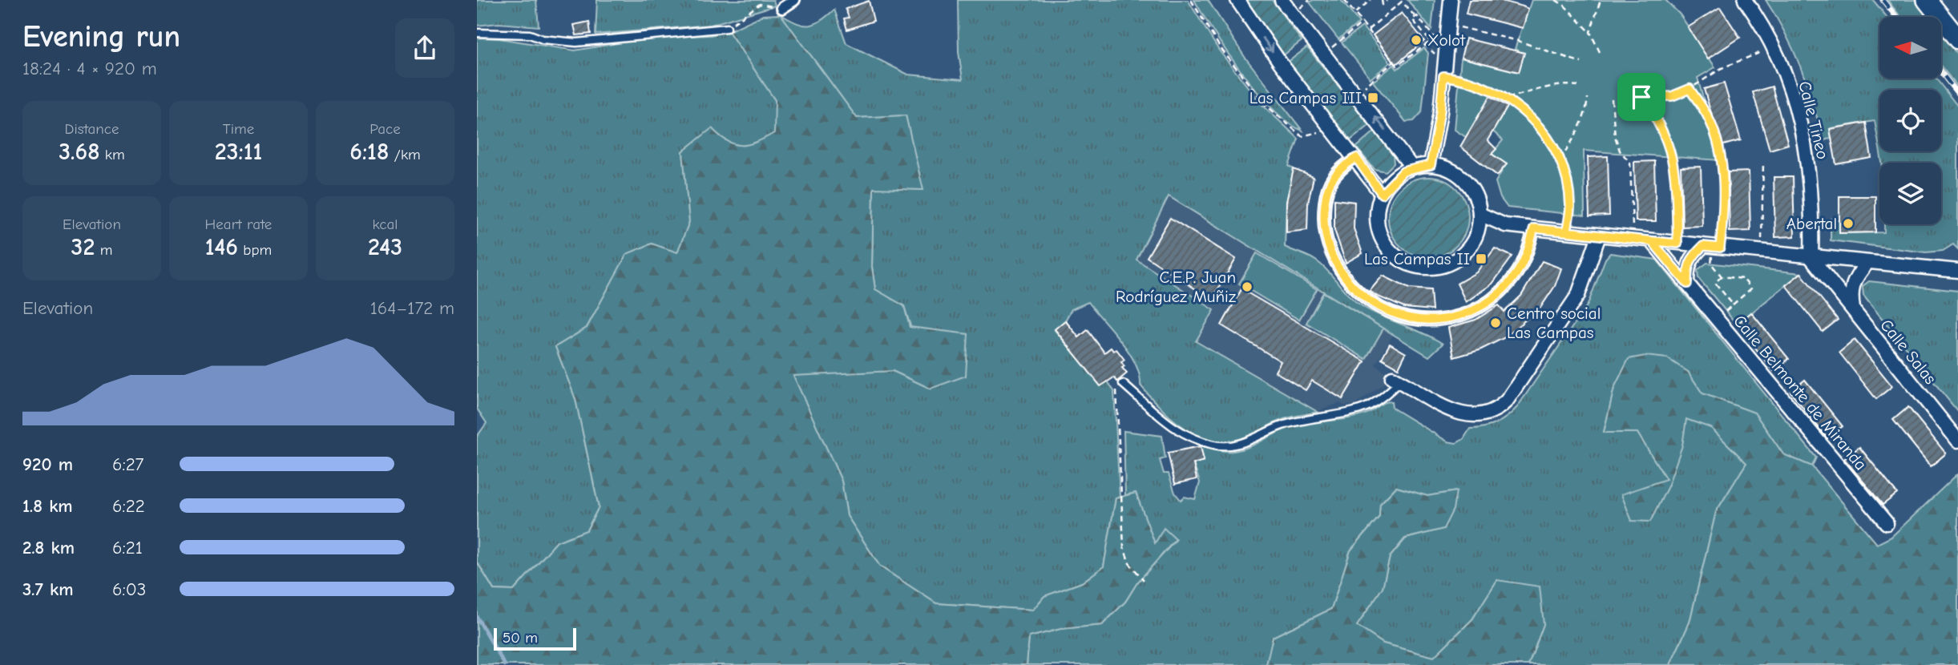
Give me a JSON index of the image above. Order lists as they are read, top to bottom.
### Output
{
  "streets": {
    "street": ["Calle Tineo", "Calle Salas", "Calle Belmonte de Miranda"]
  },
  "crossings": [
    ["Calle Tineo", "Calle Salas"]
  ],
  "places": {
    "other": [
      "Xolot",
      "Abertal",
      "C.E.P. Juan Rodríguez Muñiz",
      "Centro social Las Campas"
    ],
    "transit": ["Las Campas III", "Las Campas II"]
  },
  "scale_bar": "50 m",
  "north": "left",
  "page": {
    "heading": ["Evening run", "18:24 · 4 × 920 m"],
    "stats": [
      ["Distance", "3.68 km"],
      ["Time", "23:11"],
      ["Pace", "6:18 /km"],
      ["Elevation", "32 m"],
      ["Heart rate", "146 bpm"],
      ["kcal", "243"]
    ],
    "chart": ["Elevation", "164–172 m"],
    "list": [
      {
        "name": "920 m",
        "note": "6:27"
      },
      {
        "name": "1.8 km",
        "note": "6:22"
      },
      {
        "name": "2.8 km",
        "note": "6:21"
      },
      {
        "name": "3.7 km",
        "note": "6:03"
      }
    ],
    "scale": "50 m"
  }
}
